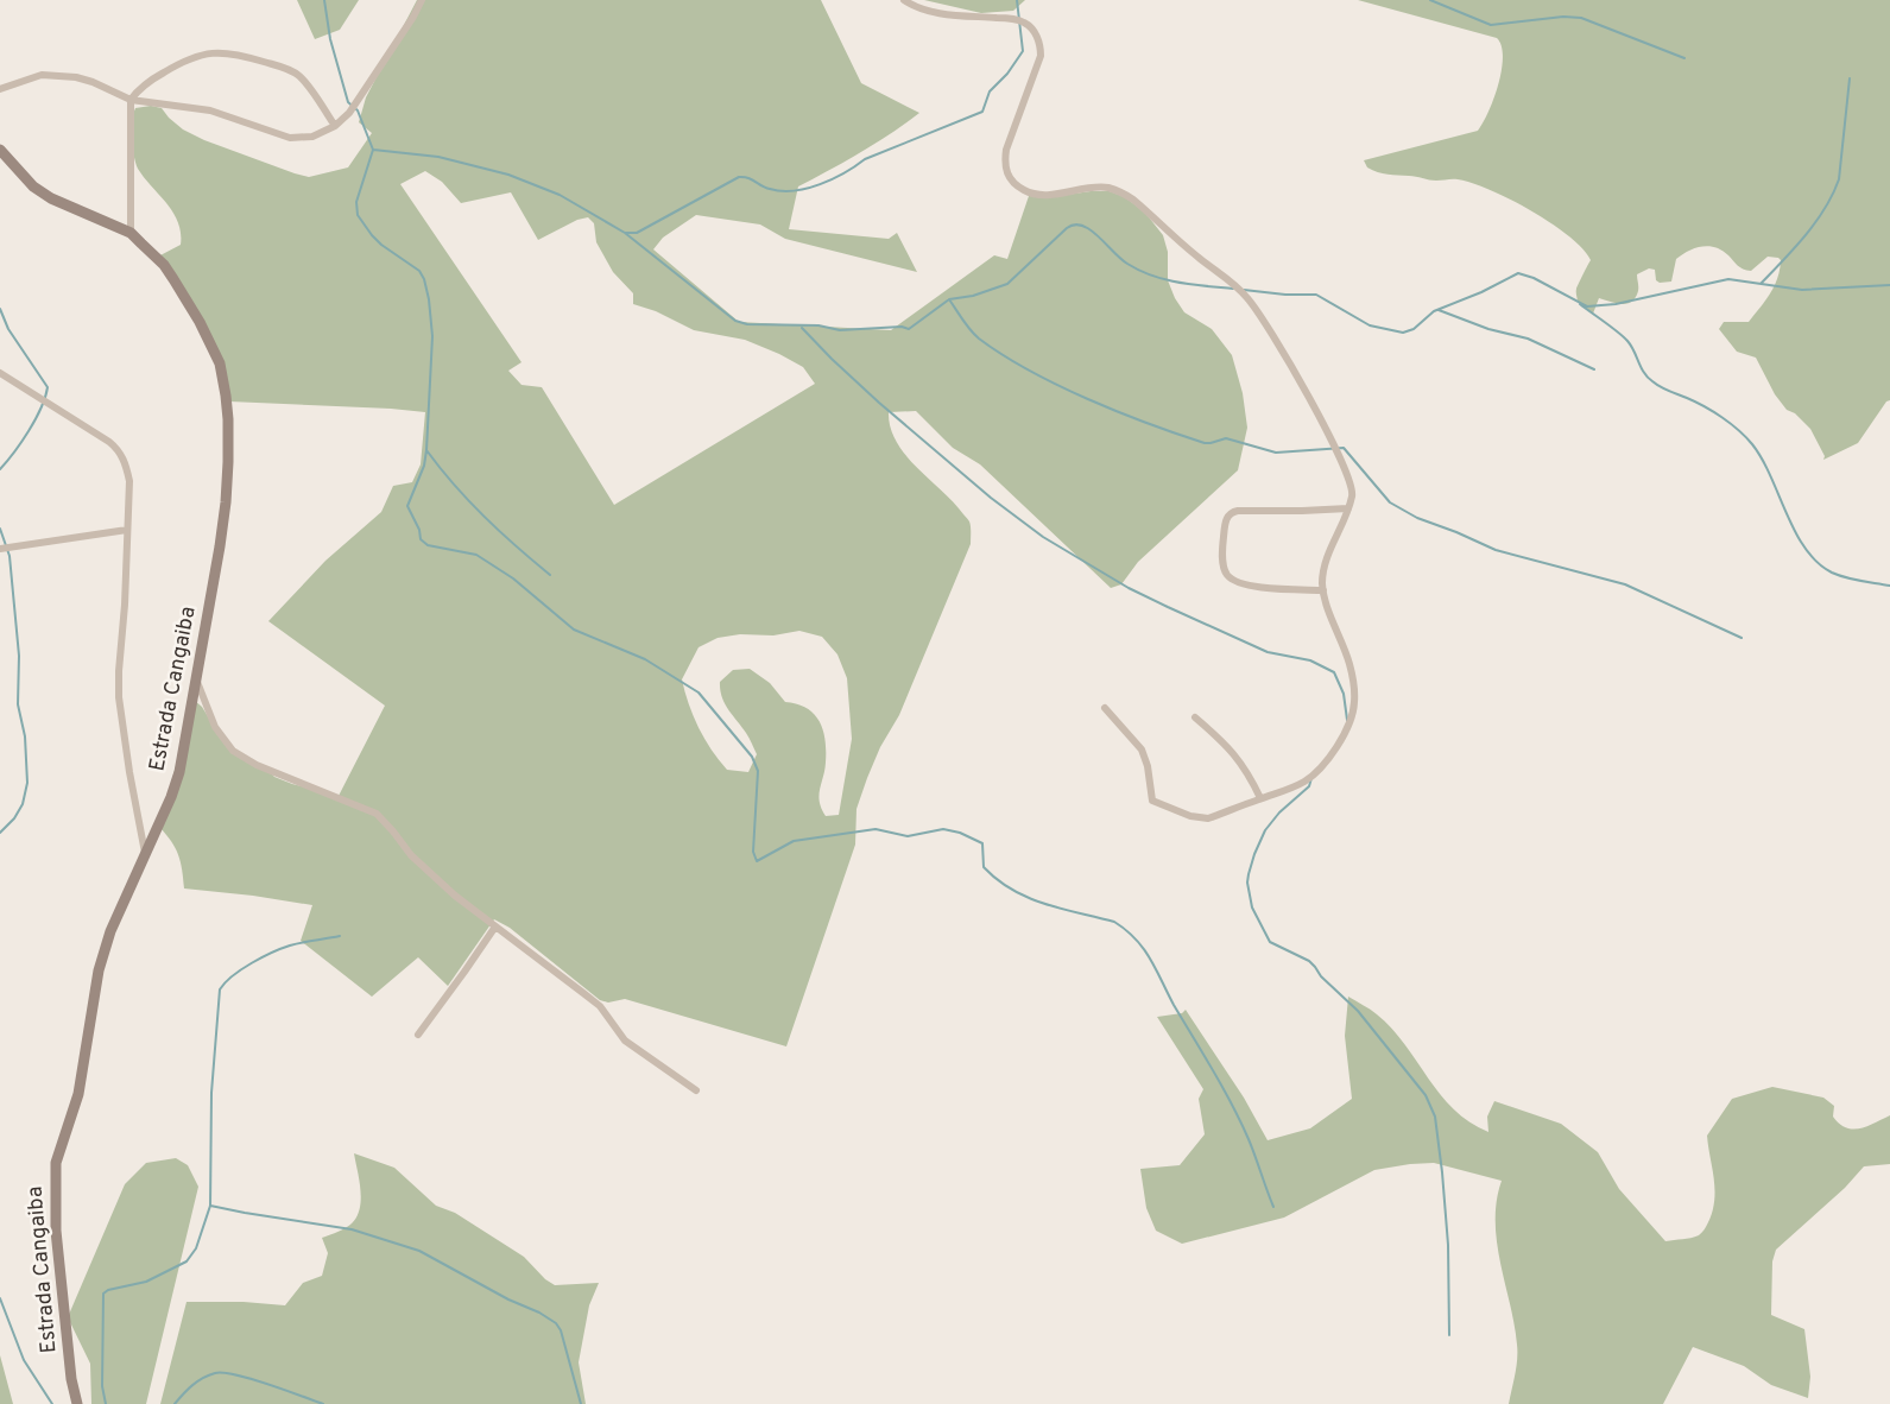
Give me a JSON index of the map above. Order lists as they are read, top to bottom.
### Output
{
  "streets": {
    "street": ["Estrada Cangaiba"]
  }
}
